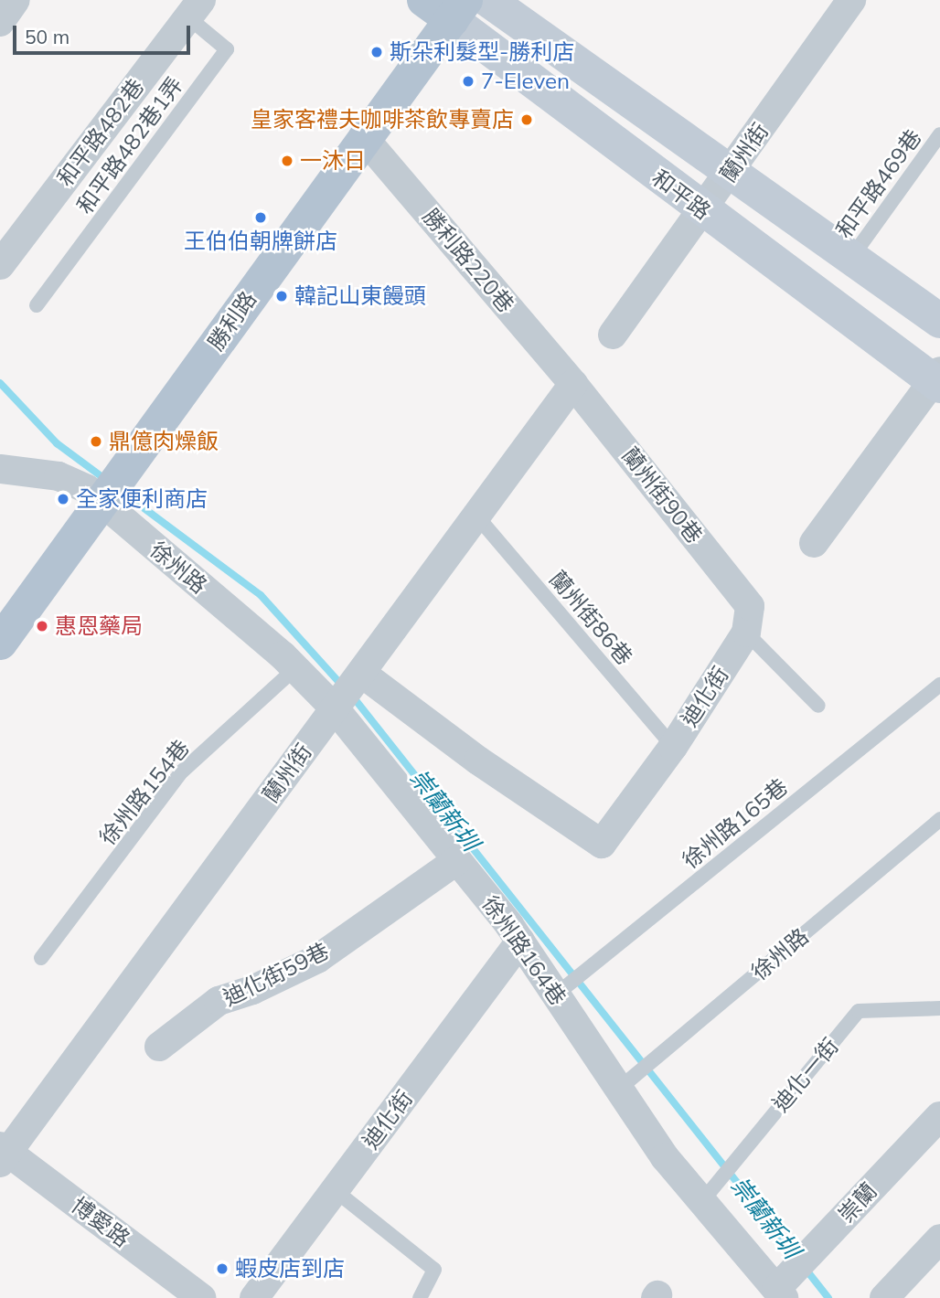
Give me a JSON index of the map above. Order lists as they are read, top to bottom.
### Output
{
  "streets": {
    "main road": ["和平路", "勝利路"],
    "street": [
      "和平路482巷",
      "蘭州街",
      "勝利路220巷",
      "蘭州街90巷",
      "徐州路",
      "迪化街",
      "徐州路164巷",
      "迪化街59巷",
      "崇蘭",
      "博愛路"
    ],
    "lane": [
      "和平路482巷1弄",
      "和平路469巷",
      "蘭州街86巷",
      "徐州路154巷",
      "徐州路165巷",
      "迪化一街"
    ]
  },
  "crossings": [
    ["和平路482巷", "和平路482巷1弄"],
    ["蘭州街", "和平路"],
    ["蘭州街", "勝利路220巷"],
    ["蘭州街", "蘭州街90巷"],
    ["蘭州街", "徐州路"],
    ["蘭州街", "蘭州街86巷"],
    ["蘭州街", "徐州路164巷"],
    ["蘭州街", "博愛路"],
    ["和平路", "勝利路"],
    ["勝利路220巷", "勝利路"],
    ["勝利路220巷", "蘭州街90巷"],
    ["勝利路", "徐州路"],
    ["蘭州街90巷", "迪化街"],
    ["徐州路", "迪化街"],
    ["徐州路", "徐州路154巷"],
    ["徐州路", "徐州路164巷"],
    ["蘭州街86巷", "迪化街"],
    ["迪化街", "徐州路164巷"],
    ["徐州路165巷", "徐州路164巷"],
    ["徐州路164巷", "迪化街59巷"],
    ["徐州路164巷", "迪化一街"],
    ["徐州路164巷", "崇蘭"]
  ],
  "water": ["崇蘭新圳"],
  "places": [
    "斯朵利髮型-勝利店",
    "7-Eleven",
    "皇家客禮夫咖啡茶飲專賣店",
    "一沐日",
    "王伯伯朝牌餅店",
    "韓記山東饅頭",
    "鼎億肉燥飯",
    "全家便利商店",
    "惠恩藥局",
    "蝦皮店到店"
  ],
  "scale_bar": "50 m"
}
